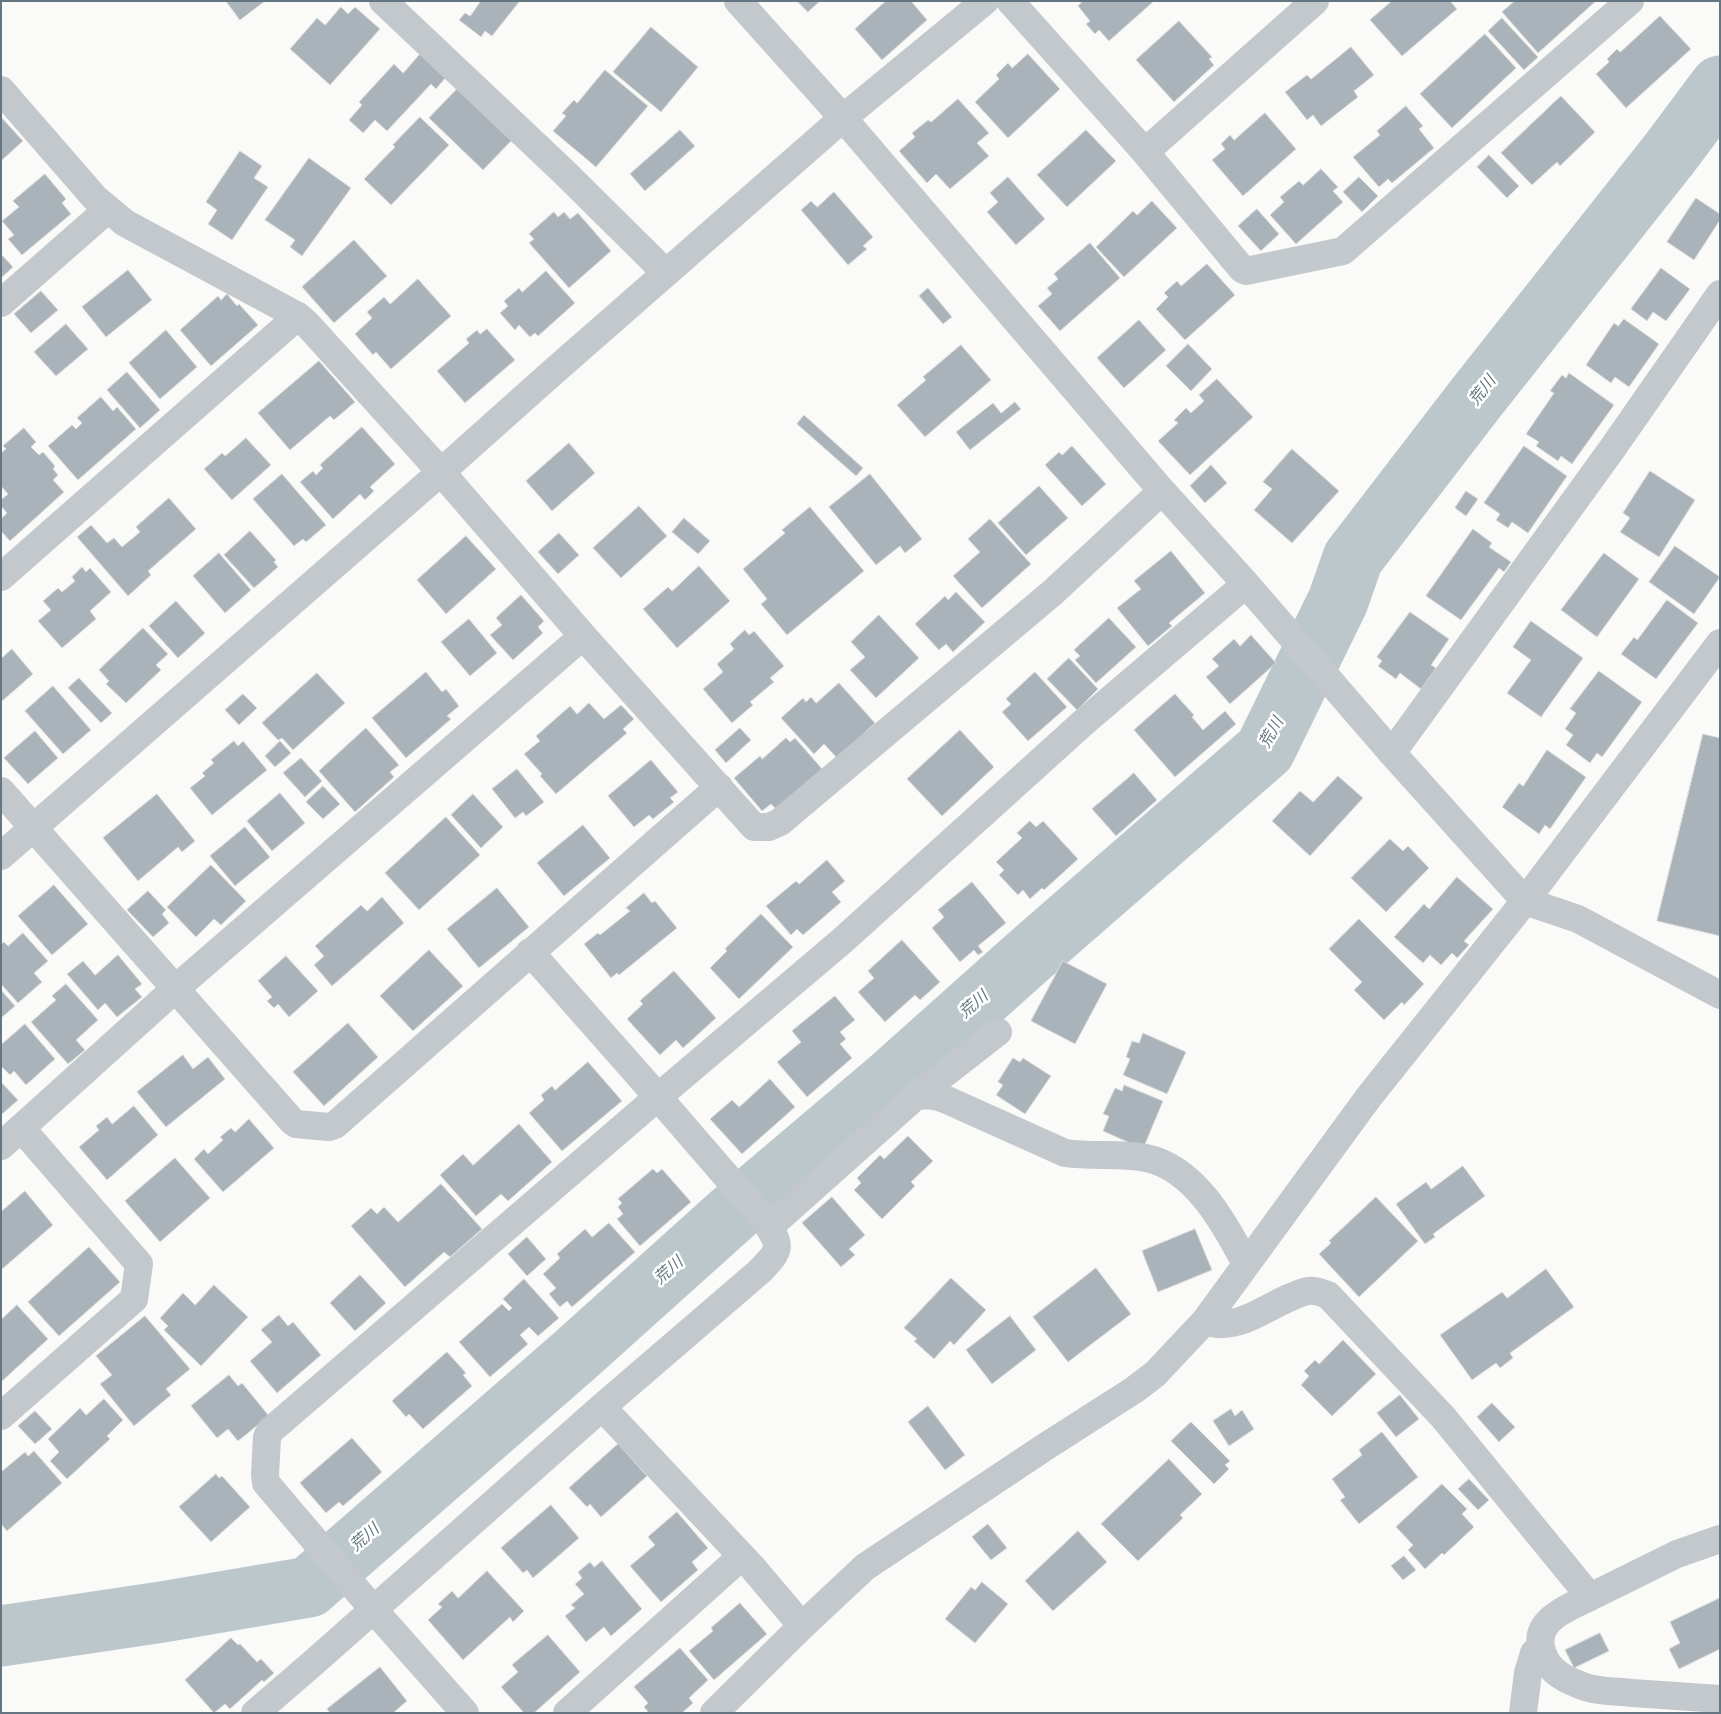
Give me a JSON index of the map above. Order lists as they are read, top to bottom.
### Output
{
  "water": ["荒川"]
}
